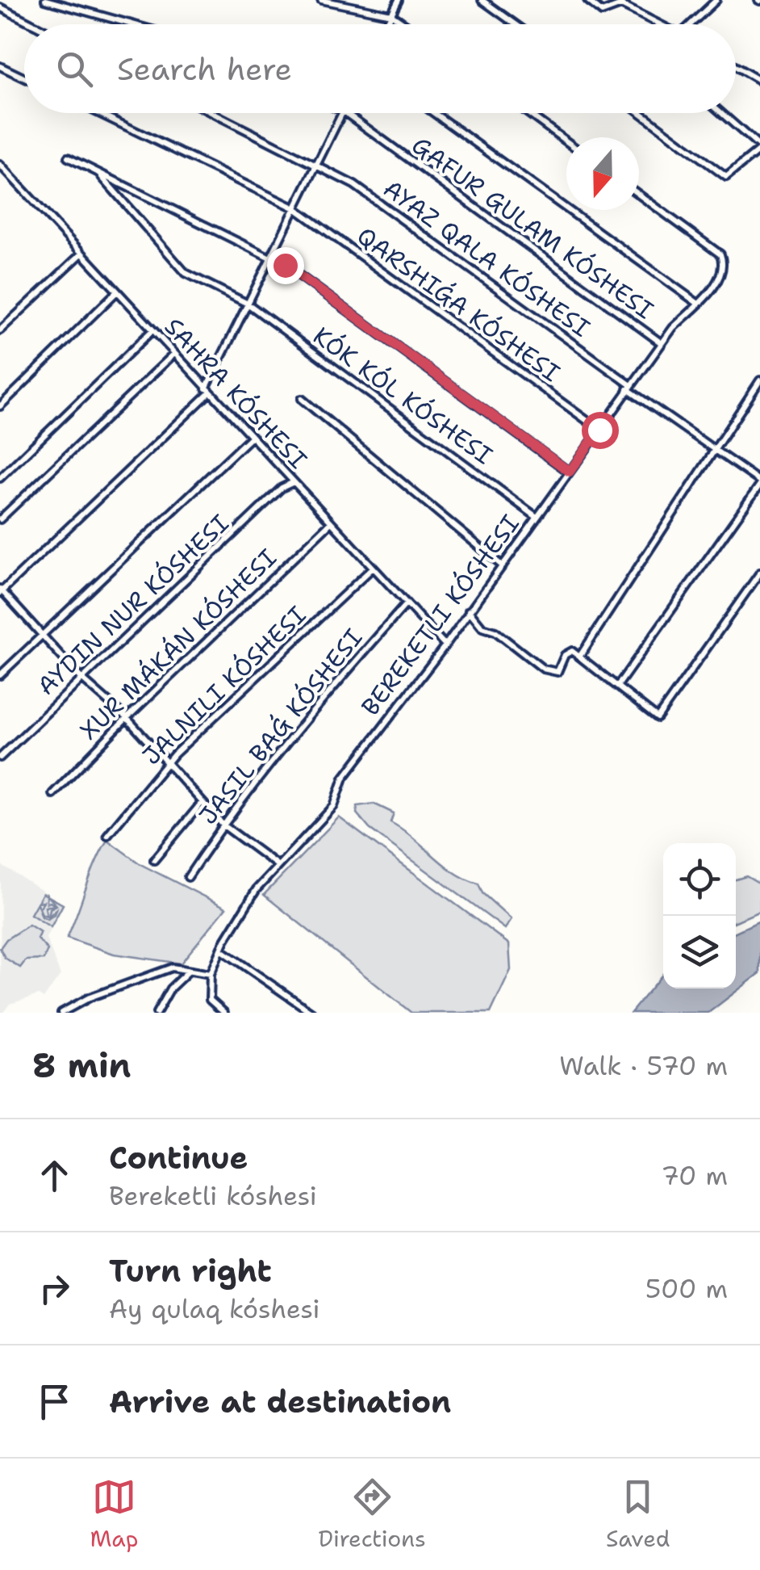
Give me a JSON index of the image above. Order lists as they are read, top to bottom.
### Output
{
  "streets": {
    "street": [
      "GAFUR GULAM KÓSHESI",
      "AYAZ QALA KÓSHESI",
      "SAHRA KÓSHESI",
      "KÓK KÓL KÓSHESI",
      "BEREKETLI KÓSHESI",
      "XUR MÁKÁN KÓSHESI"
    ]
  },
  "crossings": [
    ["GAFUR GULAM KÓSHESI", "BEREKETLI KÓSHESI"],
    ["AYAZ QALA KÓSHESI", "BEREKETLI KÓSHESI"],
    ["SAHRA KÓSHESI", "BEREKETLI KÓSHESI"],
    ["SAHRA KÓSHESI", "XUR MÁKÁN KÓSHESI"],
    ["KÓK KÓL KÓSHESI", "BEREKETLI KÓSHESI"]
  ],
  "north": "bottom",
  "page": {
    "search": "Search here",
    "heading": ["8 min", "Walk · 570 m"],
    "list": [
      ["Continue", "Bereketli kóshesi", "70 m"],
      ["Turn right", "Ay qulaq kóshesi", "500 m"],
      "Arrive at destination"
    ],
    "nav": ["Map", "Directions", "Saved"]
  }
}
